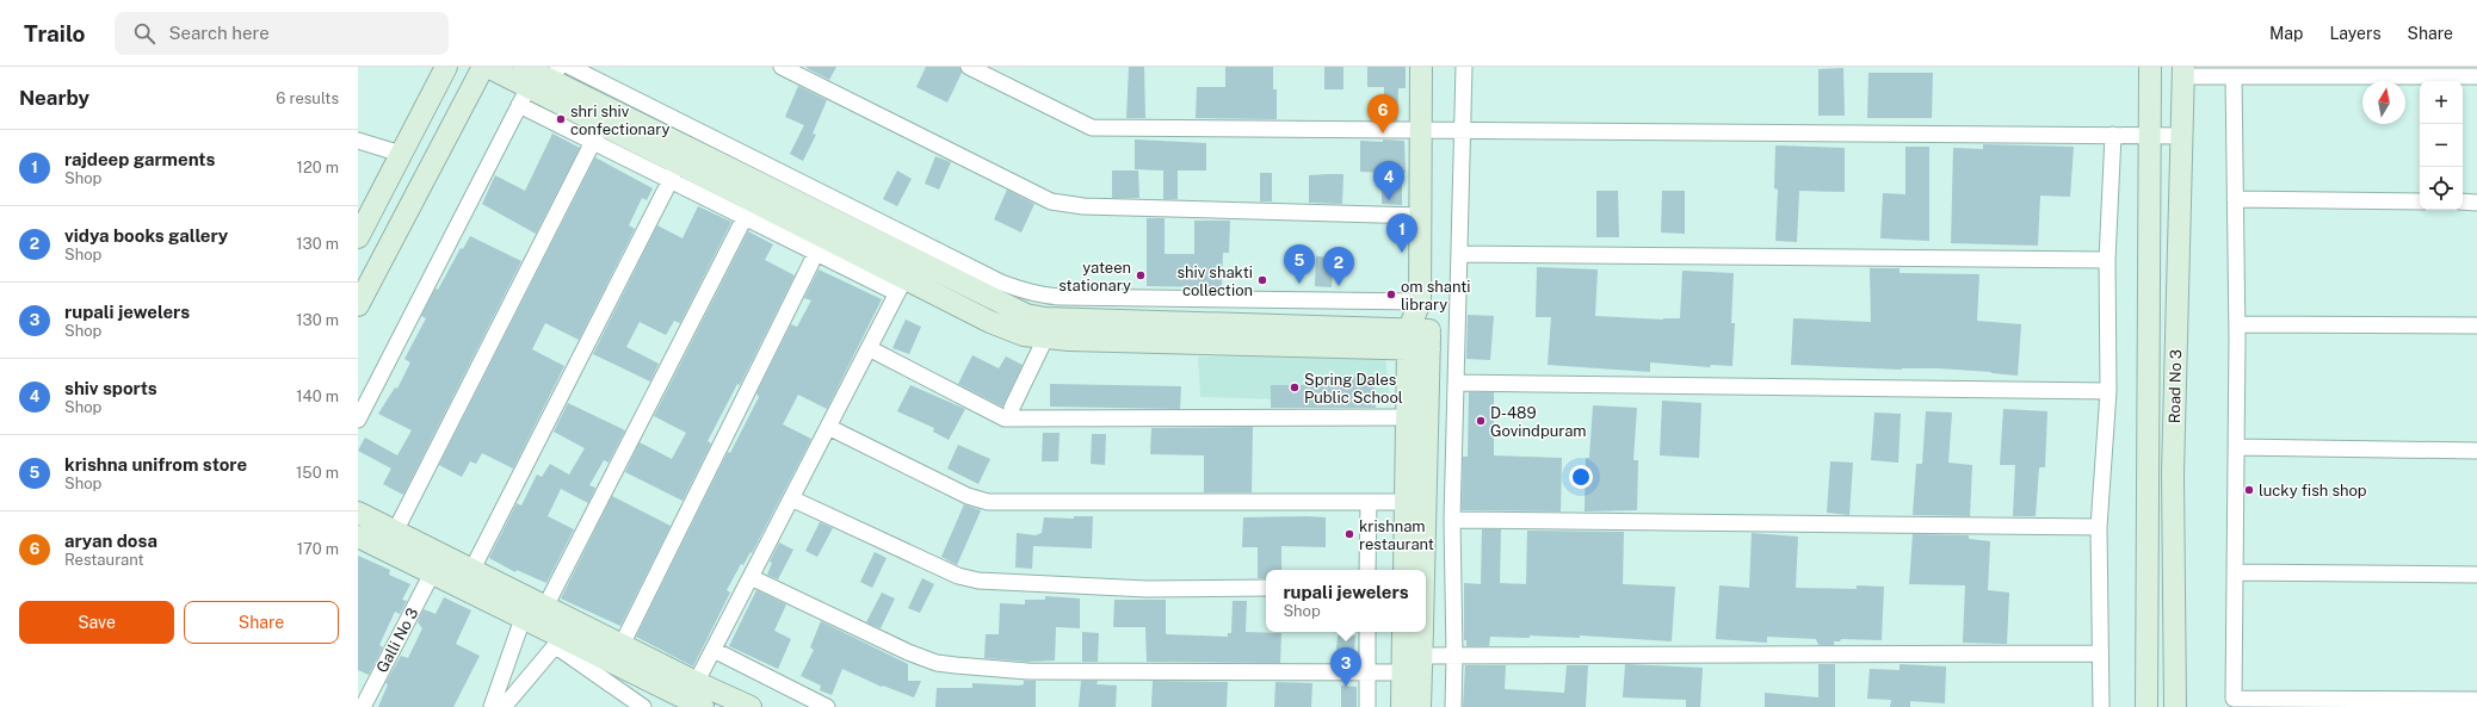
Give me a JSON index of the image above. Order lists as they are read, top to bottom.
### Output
{
  "streets": {
    "street": ["Road No 3", "Galli No 3"]
  },
  "places": [
    "shri shiv confectionary",
    "yateen stationary",
    "shiv shakti collection",
    "om shanti library",
    "Spring Dales Public School",
    "D-489 Govindpuram",
    "lucky fish shop",
    "krishnam restaurant"
  ],
  "north": "top",
  "page": {
    "header": "Trailo",
    "search": "Search here",
    "nav": ["Map", "Layers", "Share"],
    "heading": ["Nearby", "6 results"],
    "map_buttons": ["+", "−"],
    "pins": [
      "6",
      "4",
      "1",
      "5",
      "2",
      "3"
    ],
    "list": [
      {
        "mark": "1",
        "name": "rajdeep garments",
        "note": "Shop",
        "value": "120 m"
      },
      {
        "mark": "2",
        "name": "vidya books gallery",
        "note": "Shop",
        "value": "130 m"
      },
      {
        "mark": "3",
        "name": "rupali jewelers",
        "note": "Shop",
        "value": "130 m"
      },
      {
        "mark": "4",
        "name": "shiv sports",
        "note": "Shop",
        "value": "140 m"
      },
      {
        "mark": "5",
        "name": "krishna unifrom store",
        "note": "Shop",
        "value": "150 m"
      },
      {
        "mark": "6",
        "name": "aryan dosa",
        "note": "Restaurant",
        "value": "170 m"
      }
    ],
    "popup": ["rupali jewelers", "Shop"],
    "buttons": ["Save", "Share"]
  }
}
